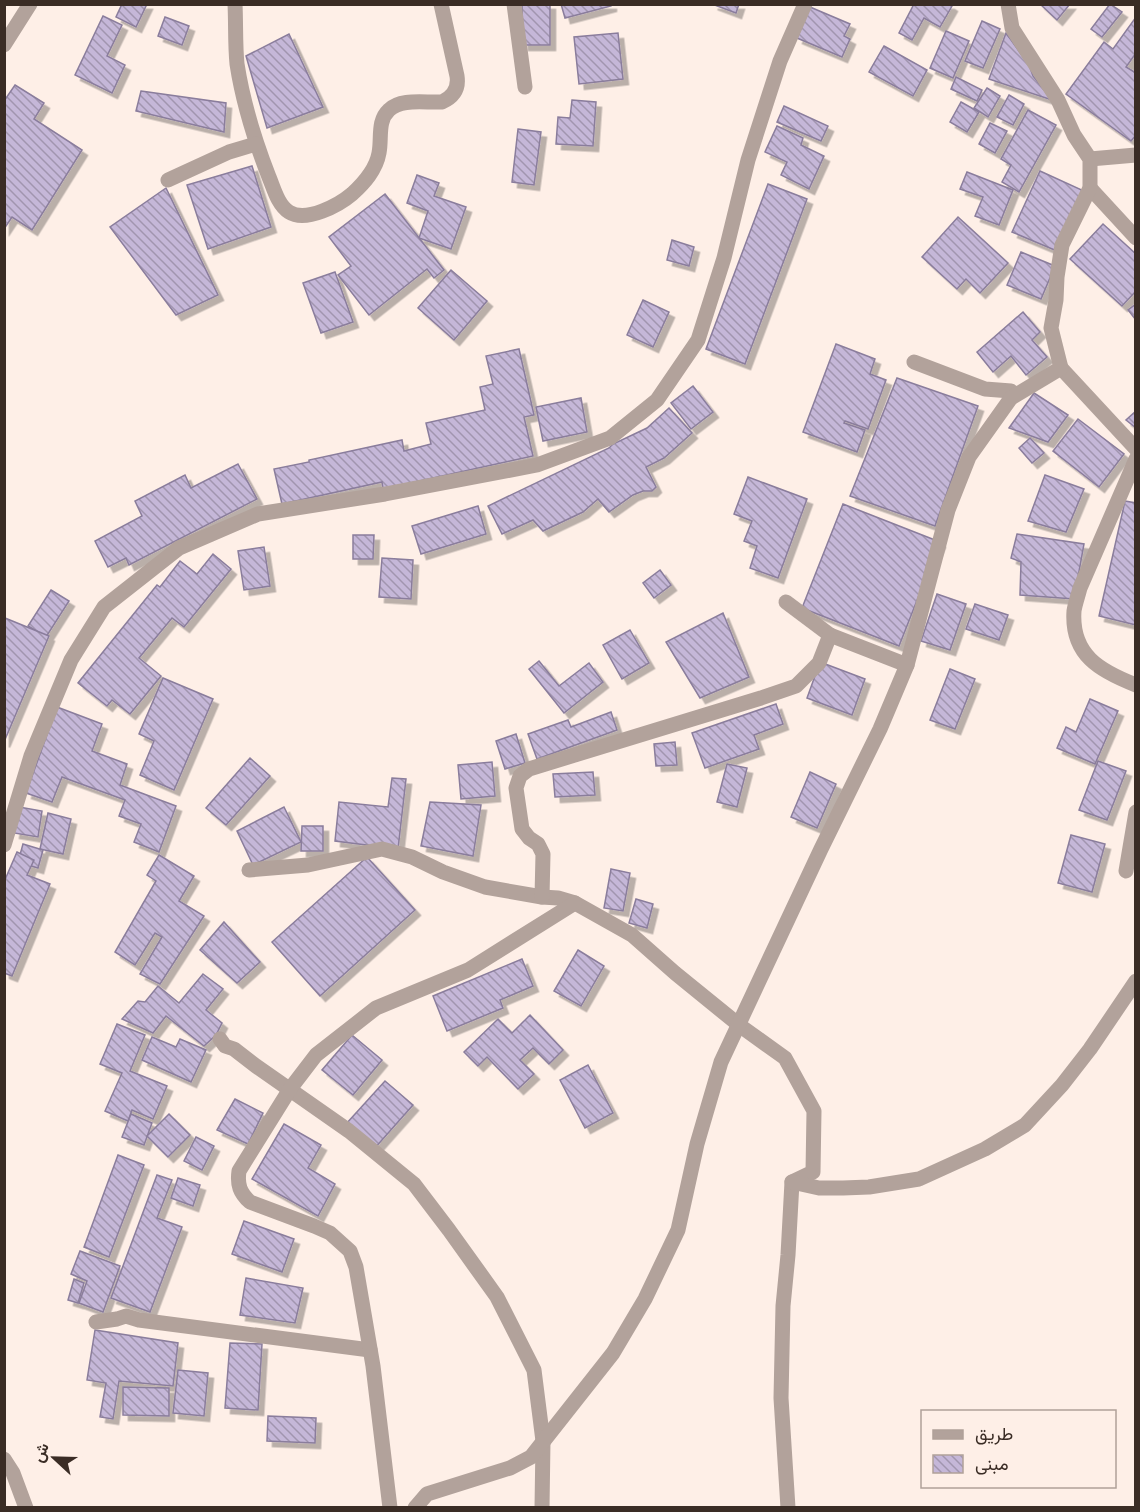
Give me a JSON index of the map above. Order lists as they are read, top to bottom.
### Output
{
  "legend": ["طريق", "مبنى"],
  "north": "left"
}
